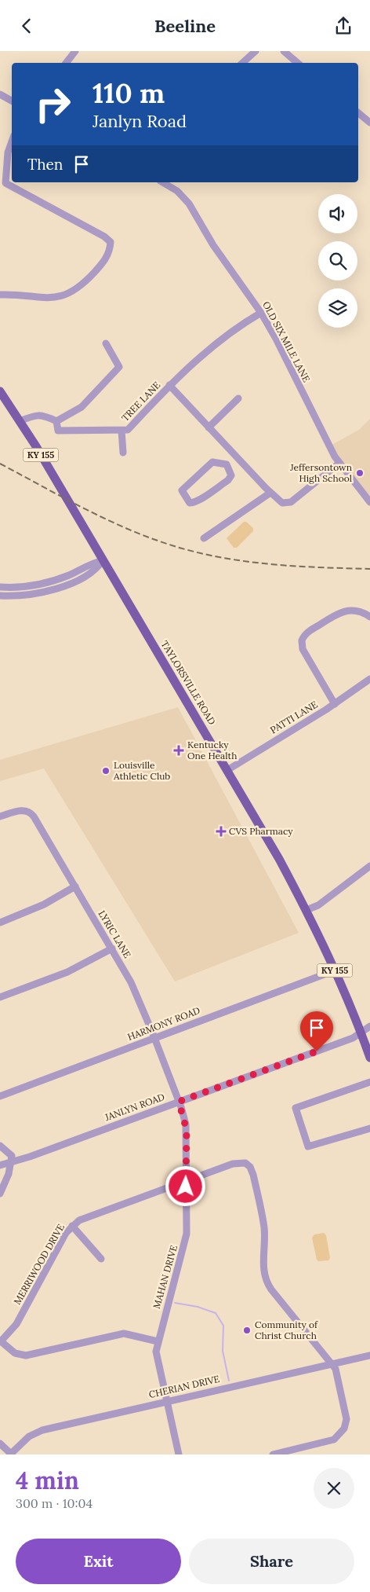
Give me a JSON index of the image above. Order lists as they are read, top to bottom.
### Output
{
  "streets": {
    "main road": ["KY 155", "TAYLORSVILLE ROAD"],
    "street": [
      "OLD SIX MILE LANE",
      "TREE LANE",
      "PATTI LANE",
      "LYRIC LANE",
      "HARMONY ROAD",
      "JANLYN ROAD",
      "MERRIWOOD DRIVE",
      "MAHAN DRIVE",
      "CHERIAN DRIVE"
    ]
  },
  "crossings": [
    ["OLD SIX MILE LANE", "TREE LANE"],
    ["TREE LANE", "TAYLORSVILLE ROAD"],
    ["TAYLORSVILLE ROAD", "PATTI LANE"],
    ["TAYLORSVILLE ROAD", "HARMONY ROAD"],
    ["TAYLORSVILLE ROAD", "JANLYN ROAD"],
    ["LYRIC LANE", "HARMONY ROAD"],
    ["LYRIC LANE", "JANLYN ROAD"],
    ["LYRIC LANE", "MAHAN DRIVE"],
    ["JANLYN ROAD", "MAHAN DRIVE"],
    ["MERRIWOOD DRIVE", "MAHAN DRIVE"],
    ["MERRIWOOD DRIVE", "CHERIAN DRIVE"],
    ["MAHAN DRIVE", "CHERIAN DRIVE"]
  ],
  "places": {
    "other": ["Jeffersontown High School", "Louisville Athletic Club", "Community of Christ Church"],
    "health": ["Kentucky One Health", "CVS Pharmacy"]
  },
  "page": {
    "header": "Beeline",
    "turn": ["110 m", "Janlyn Road"],
    "then": "Then",
    "heading": ["4 min", "300 m · 10:04"],
    "buttons": ["Exit", "Share"]
  }
}
